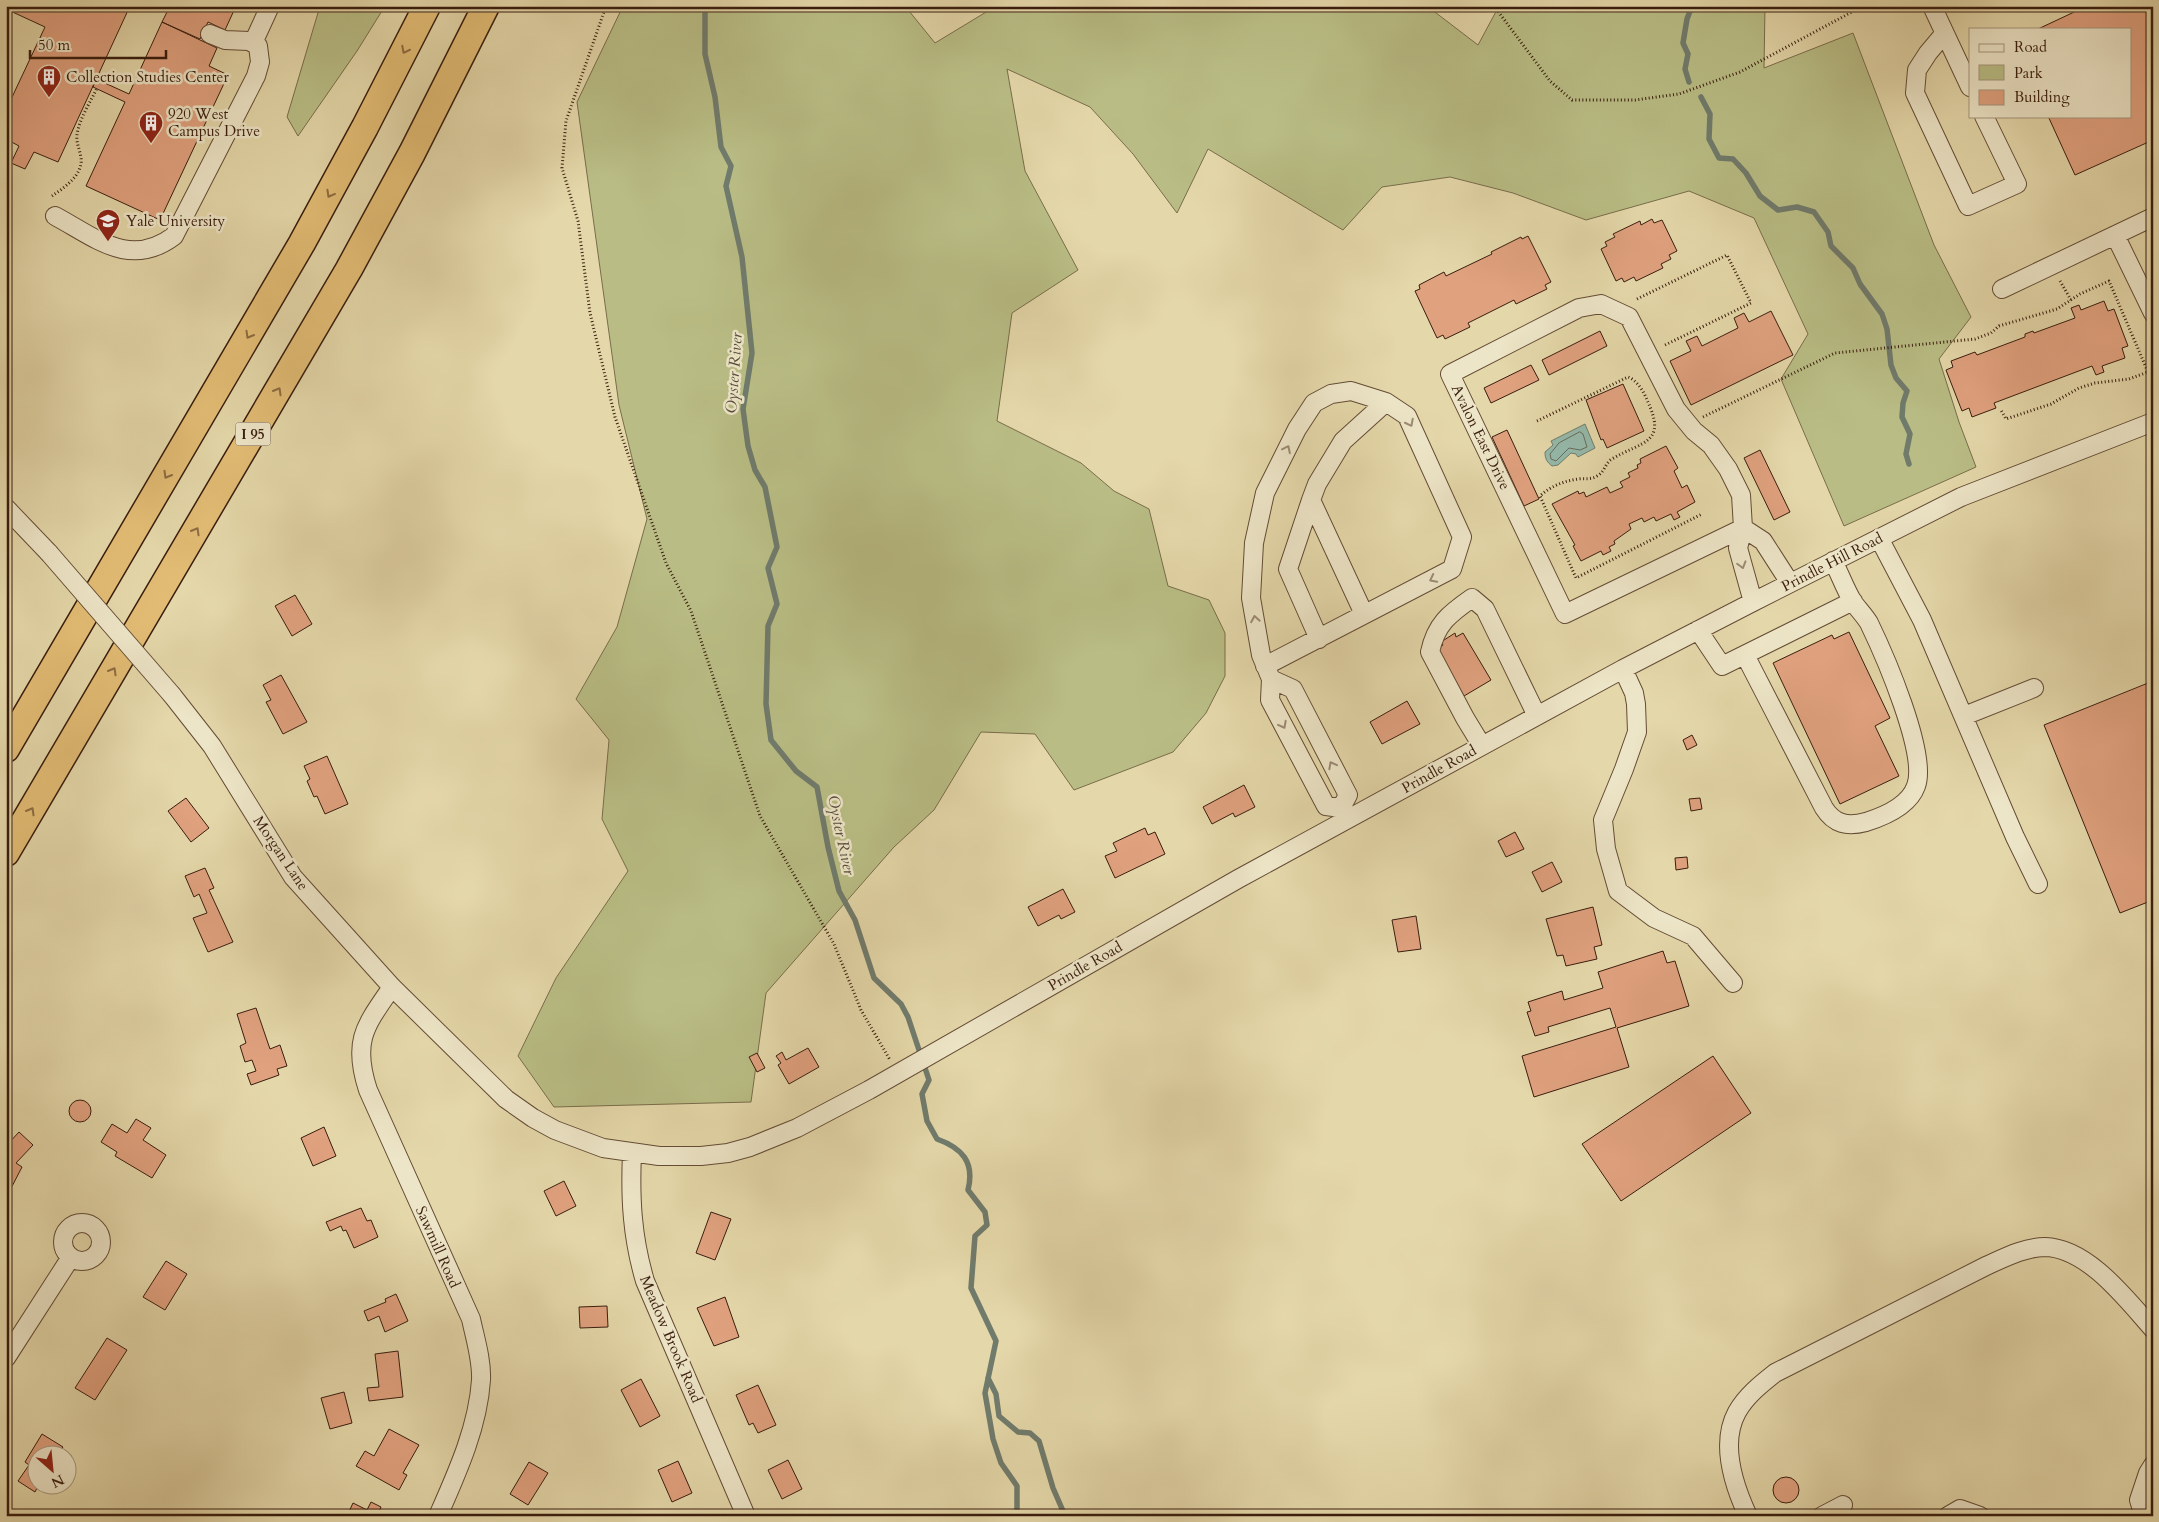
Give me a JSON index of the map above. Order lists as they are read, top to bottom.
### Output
{
  "streets": {
    "highway": ["I 95"],
    "street": [
      "Avalon East Drive",
      "Prindle Hill Road",
      "Prindle Road",
      "Morgan Lane",
      "Sawmill Road",
      "Meadow Brook Road"
    ]
  },
  "crossings": [
    ["Avalon East Drive", "Prindle Hill Road"],
    ["Prindle Hill Road", "Prindle Road"],
    ["Prindle Road", "Morgan Lane"],
    ["Prindle Road", "Meadow Brook Road"],
    ["Morgan Lane", "Sawmill Road"],
    ["Morgan Lane", "Meadow Brook Road"]
  ],
  "water": ["Oyster River"],
  "places": {
    "building": ["Collection Studies Center", "920 West Campus Drive"],
    "school or university": ["Yale University"]
  },
  "legend": ["Road", "Park", "Building"],
  "scale_bar": "50 m",
  "north": "bottom right"
}
